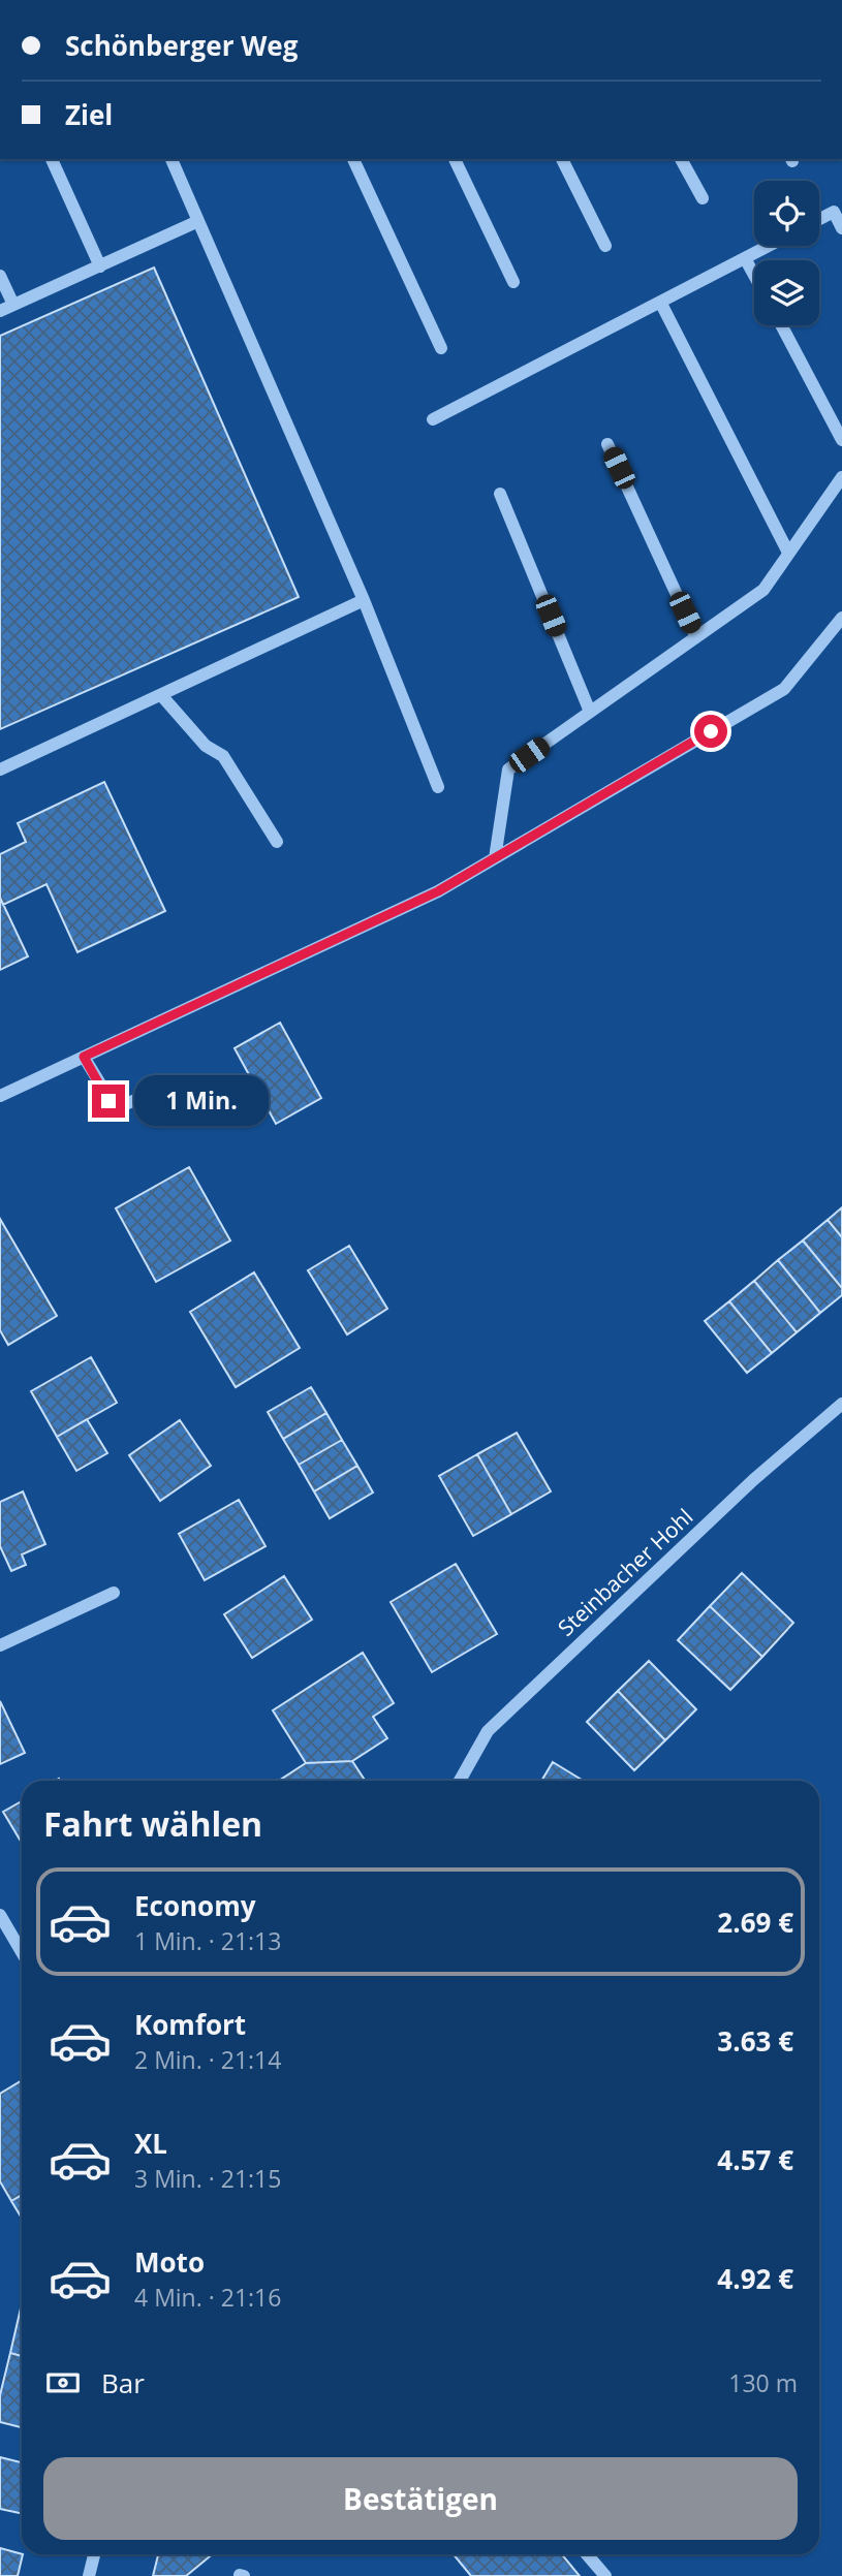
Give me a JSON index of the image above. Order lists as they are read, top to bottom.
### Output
{
  "streets": {
    "street": ["Steinbacher Hohl"]
  },
  "page": {
    "banner": ["Schönberger Weg", "Ziel"],
    "bubble": "1 Min.",
    "heading": "Fahrt wählen",
    "list": [
      {
        "name": "Economy",
        "note": "1 Min. · 21:13",
        "value": "2.69 €"
      },
      {
        "name": "Komfort",
        "note": "2 Min. · 21:14",
        "value": "3.63 €"
      },
      {
        "name": "XL",
        "note": "3 Min. · 21:15",
        "value": "4.57 €"
      },
      {
        "name": "Moto",
        "note": "4 Min. · 21:16",
        "value": "4.92 €"
      }
    ],
    "pay": ["Bar", "130 m"],
    "buttons": "Bestätigen"
  }
}
